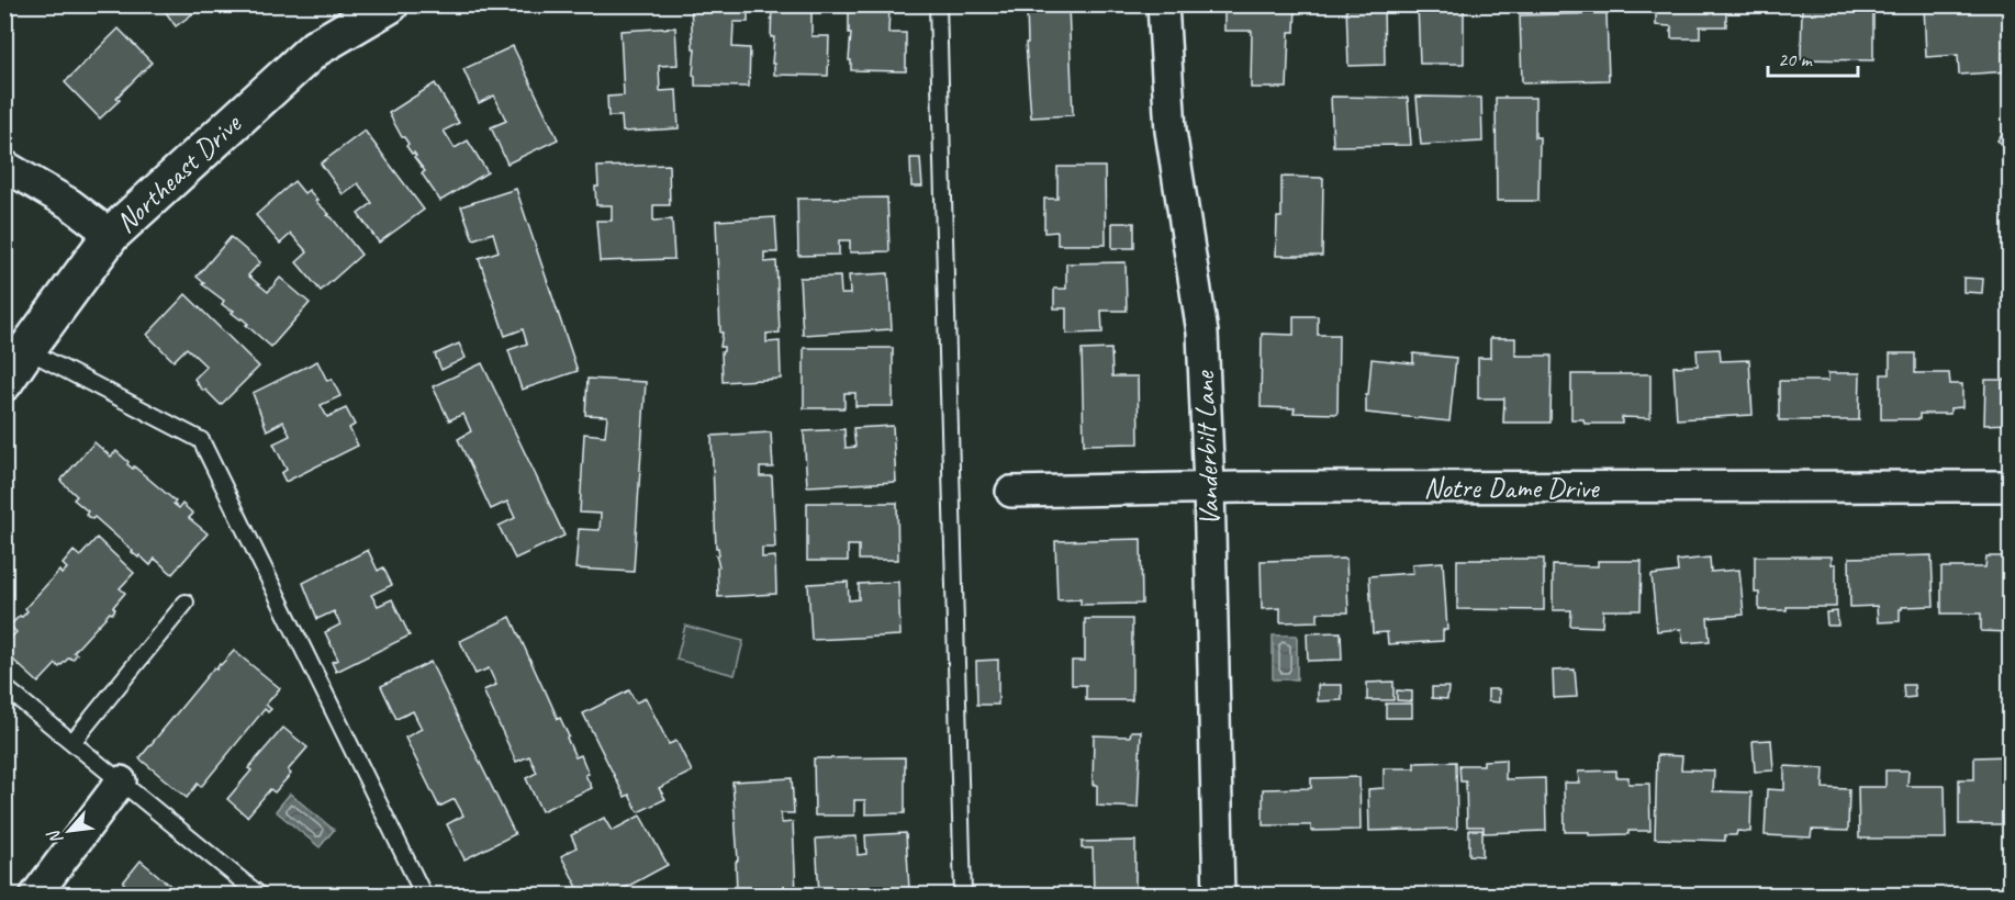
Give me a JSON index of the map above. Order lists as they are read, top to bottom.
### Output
{
  "streets": {
    "street": ["Northeast Drive", "Vanderbilt Lane", "Notre Dame Drive"]
  },
  "crossings": [
    ["Vanderbilt Lane", "Notre Dame Drive"]
  ],
  "scale_bar": "20 m",
  "north": "bottom left"
}
